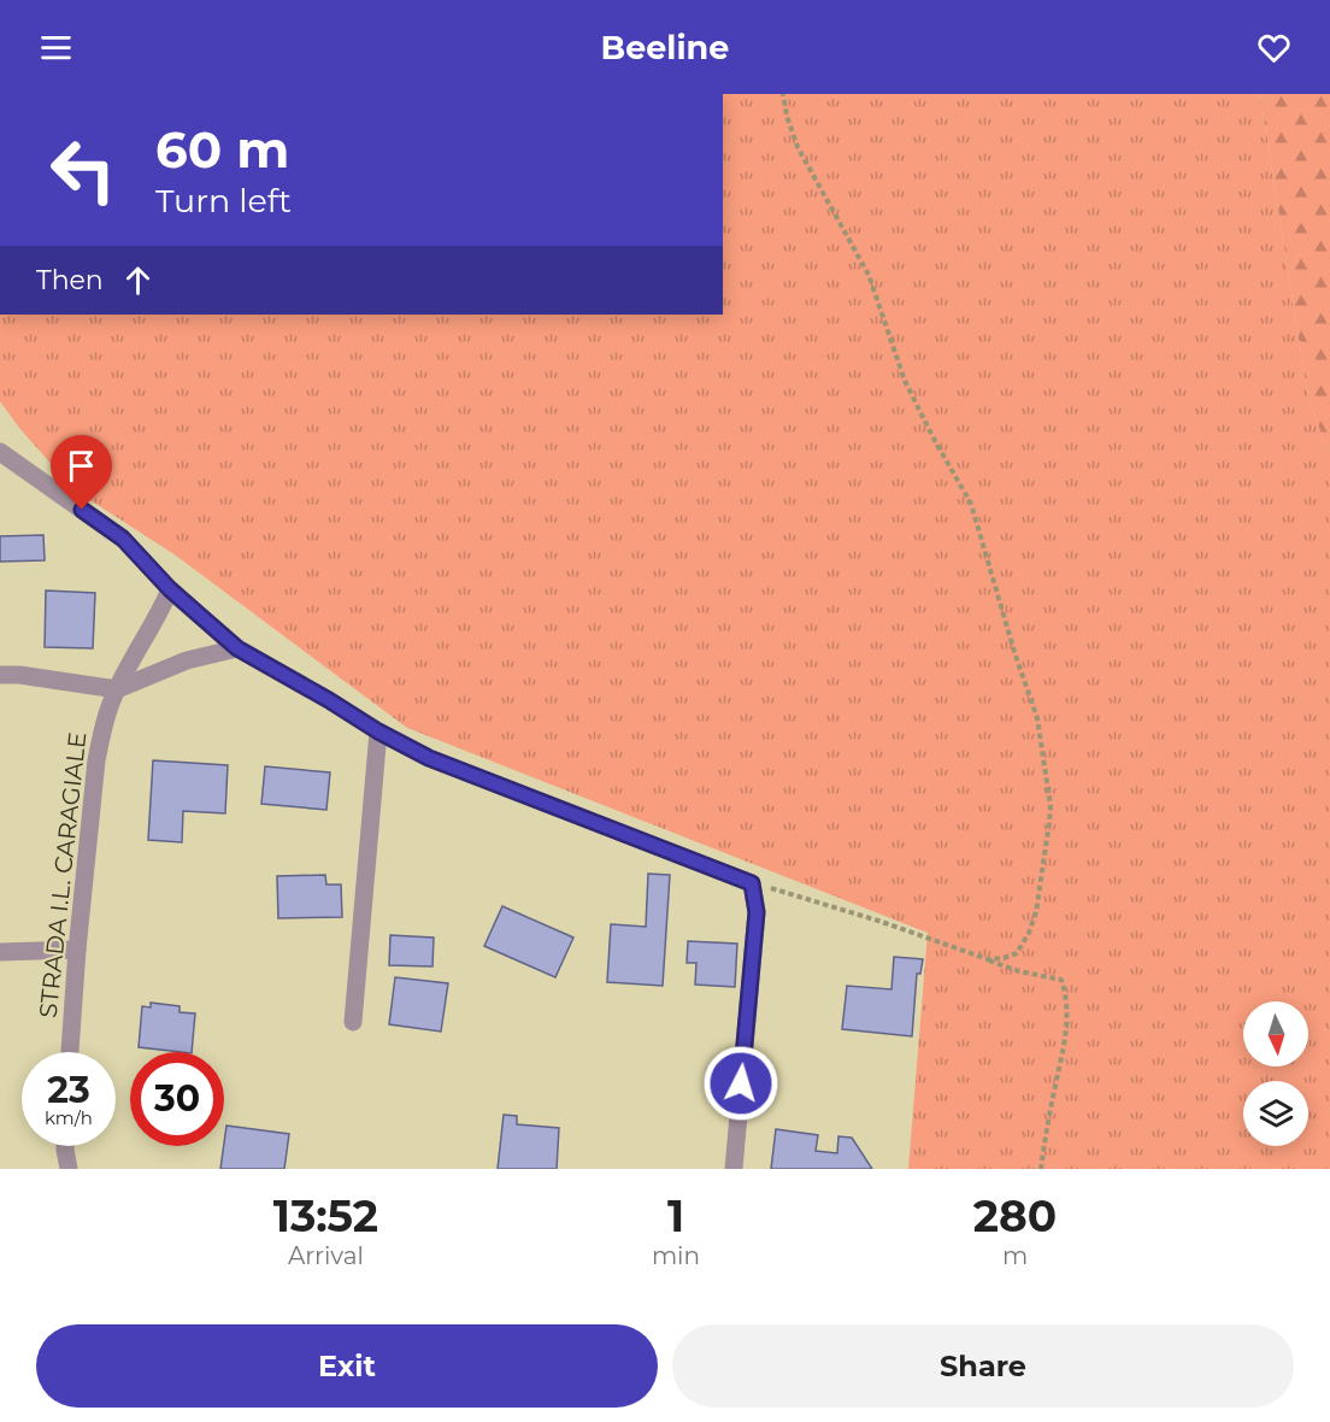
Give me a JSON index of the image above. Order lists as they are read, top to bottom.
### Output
{
  "streets": {
    "street": ["STRADA I.L. CARAGIALE"]
  },
  "north": "bottom",
  "page": {
    "header": "Beeline",
    "turn": ["60 m", "Turn left"],
    "then": "Then",
    "speed": "23 km/h",
    "limit": "30",
    "eta": [
      "13:52",
      "Arrival",
      "1",
      "min",
      "280",
      "m"
    ],
    "buttons": ["Exit", "Share"]
  }
}
